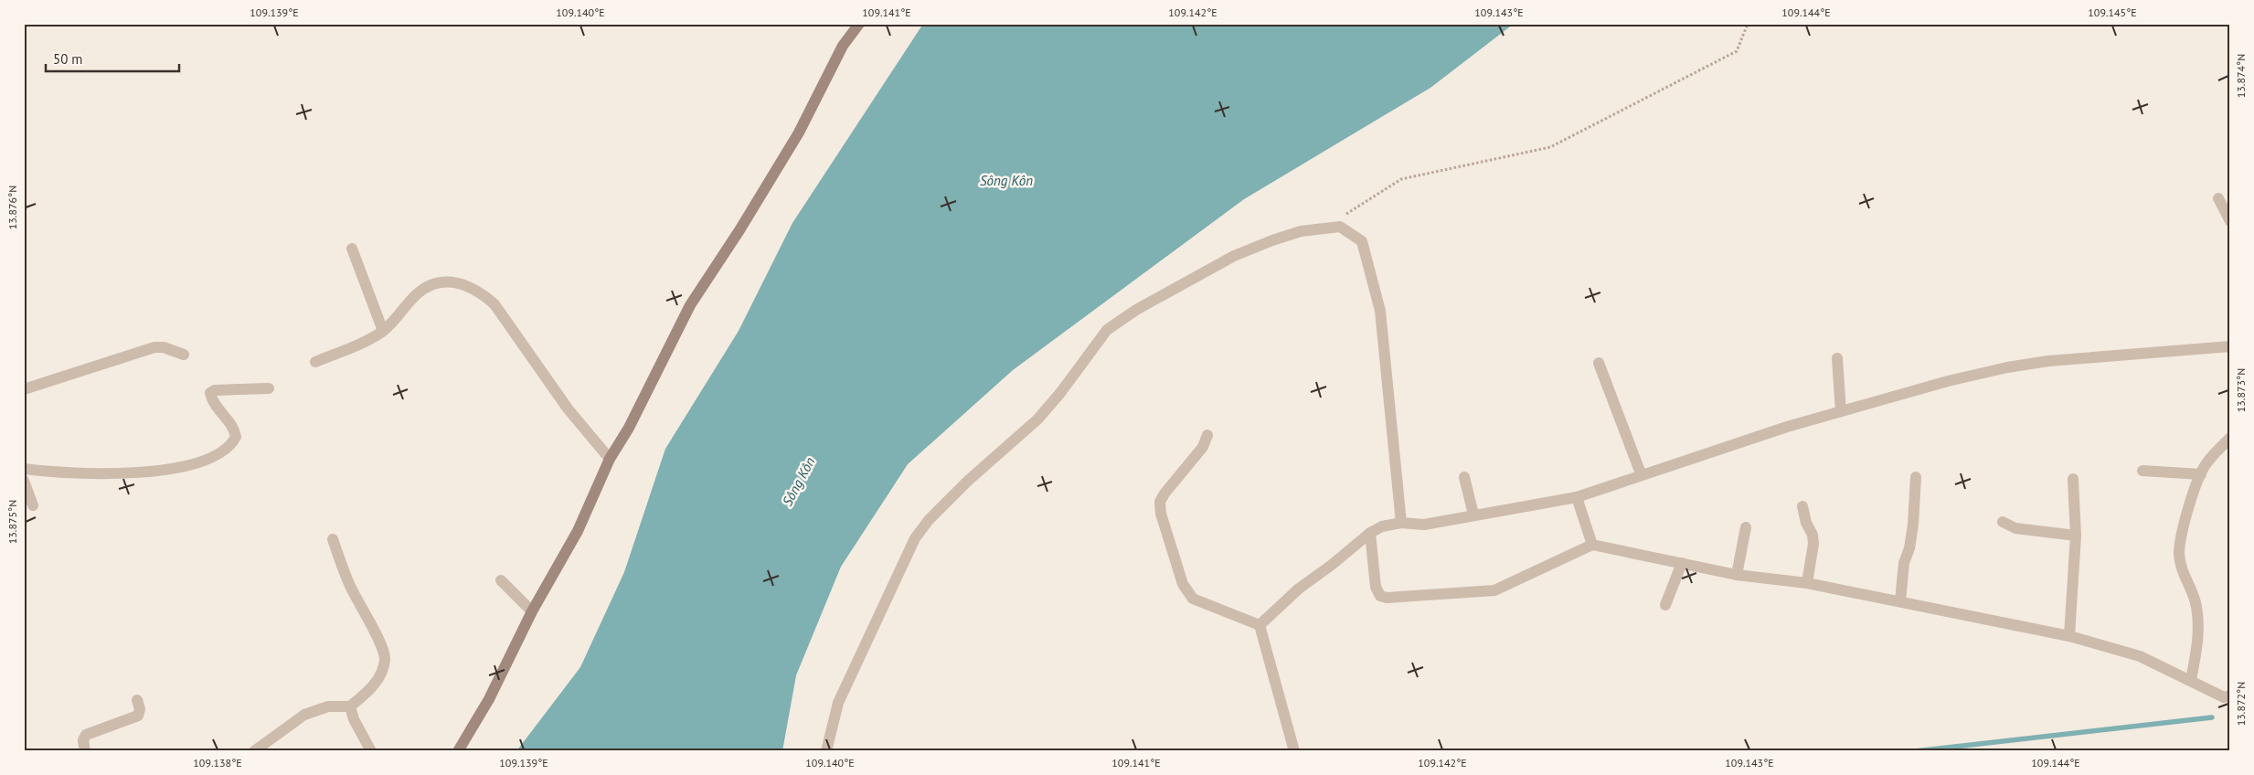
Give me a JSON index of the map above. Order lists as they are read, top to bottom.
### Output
{
  "water": ["Sông Kôn"],
  "scale_bar": "50 m",
  "coordinates": [
    "109.139°E",
    "109.140°E",
    "109.141°E",
    "109.142°E",
    "109.143°E",
    "109.144°E",
    "109.145°E",
    "13.874°N",
    "13.876°N",
    "13.873°N",
    "13.875°N",
    "13.872°N",
    "109.138°E"
  ]
}
